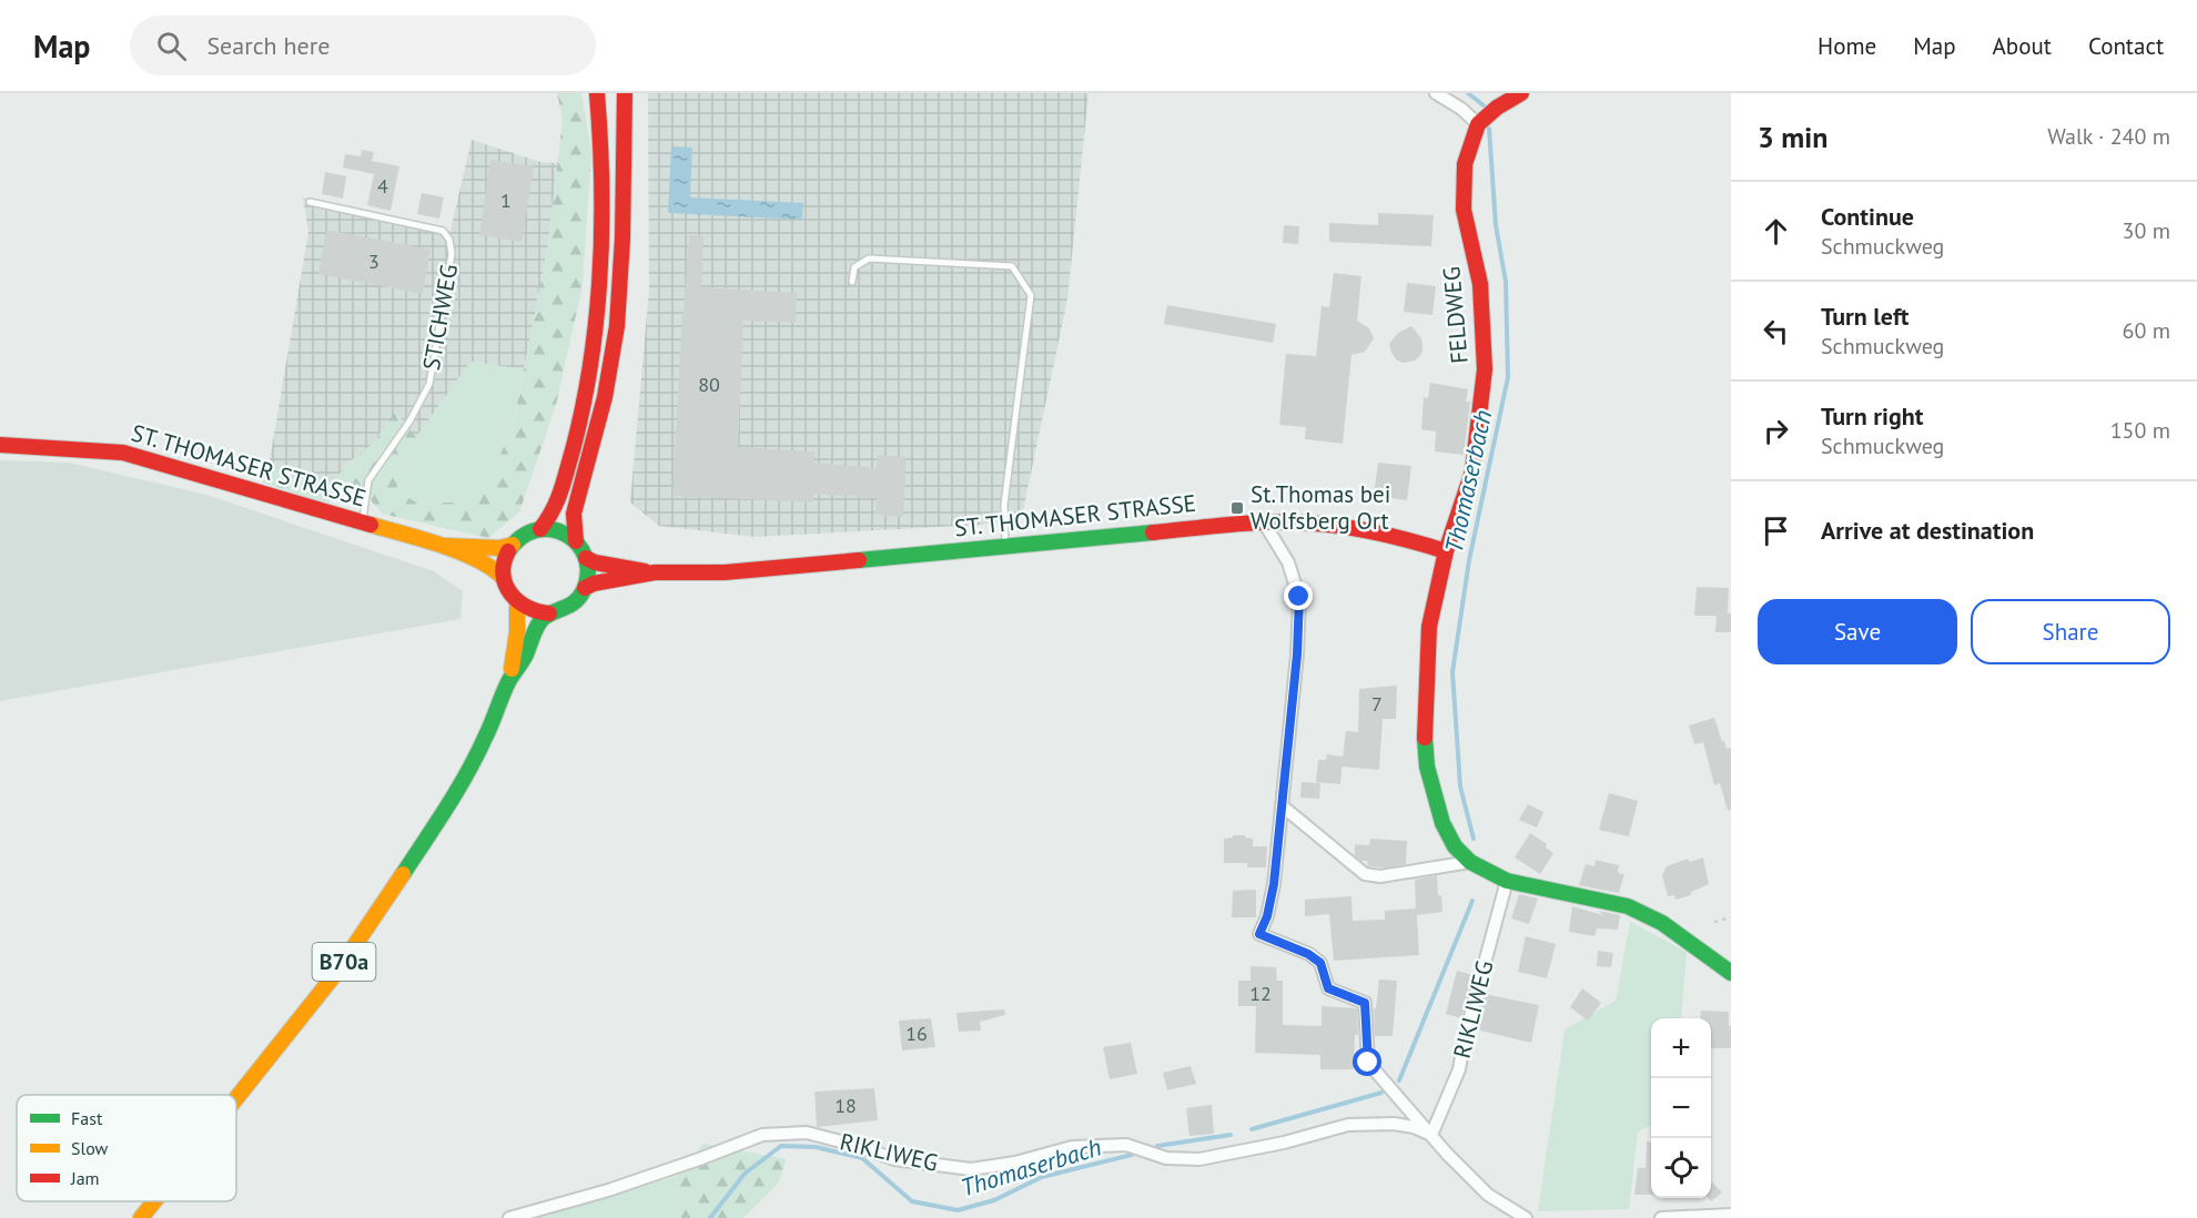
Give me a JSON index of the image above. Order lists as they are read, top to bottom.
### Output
{
  "streets": {
    "main road": ["FELDWEG", "ST. THOMASER STRASSE", "B70a"],
    "street": ["RIKLIWEG"],
    "lane": ["STICHWEG"]
  },
  "crossings": [
    ["FELDWEG", "ST. THOMASER STRASSE"],
    ["STICHWEG", "ST. THOMASER STRASSE"]
  ],
  "water": ["Thomaserbach"],
  "places": {
    "transit": ["St.Thomas bei Wolfsberg Ort"]
  },
  "house_numbers": [
    "4",
    "1",
    "3",
    "80",
    "7",
    "12",
    "16",
    "18"
  ],
  "legend": ["Fast", "Slow", "Jam"],
  "page": {
    "header": "Map",
    "search": "Search here",
    "nav": [
      "Home",
      "Map",
      "About",
      "Contact"
    ],
    "heading": ["3 min", "Walk · 240 m"],
    "list": [
      ["Continue", "Schmuckweg", "30 m"],
      ["Turn left", "Schmuckweg", "60 m"],
      ["Turn right", "Schmuckweg", "150 m"],
      "Arrive at destination"
    ],
    "buttons": ["Save", "Share"],
    "map_buttons": ["+", "−"]
  }
}
